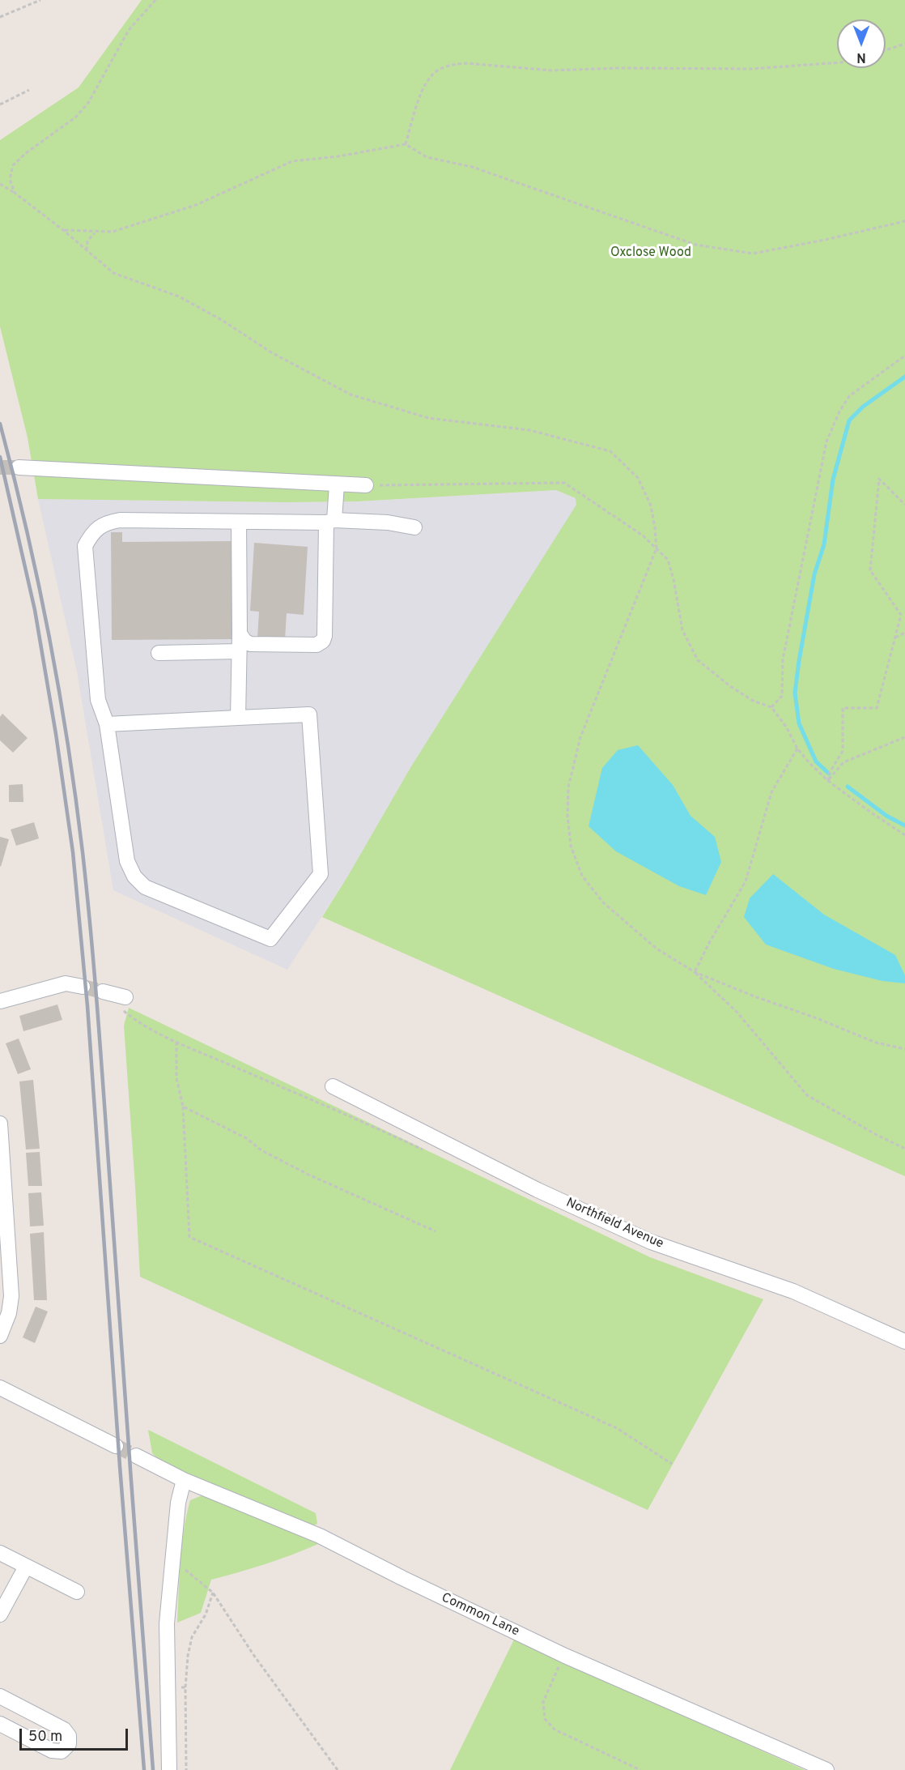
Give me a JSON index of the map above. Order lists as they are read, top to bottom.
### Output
{
  "streets": {
    "street": ["Northfield Avenue", "Common Lane"]
  },
  "parks": ["Oxclose Wood"],
  "scale_bar": "50 m",
  "north": "bottom"
}
